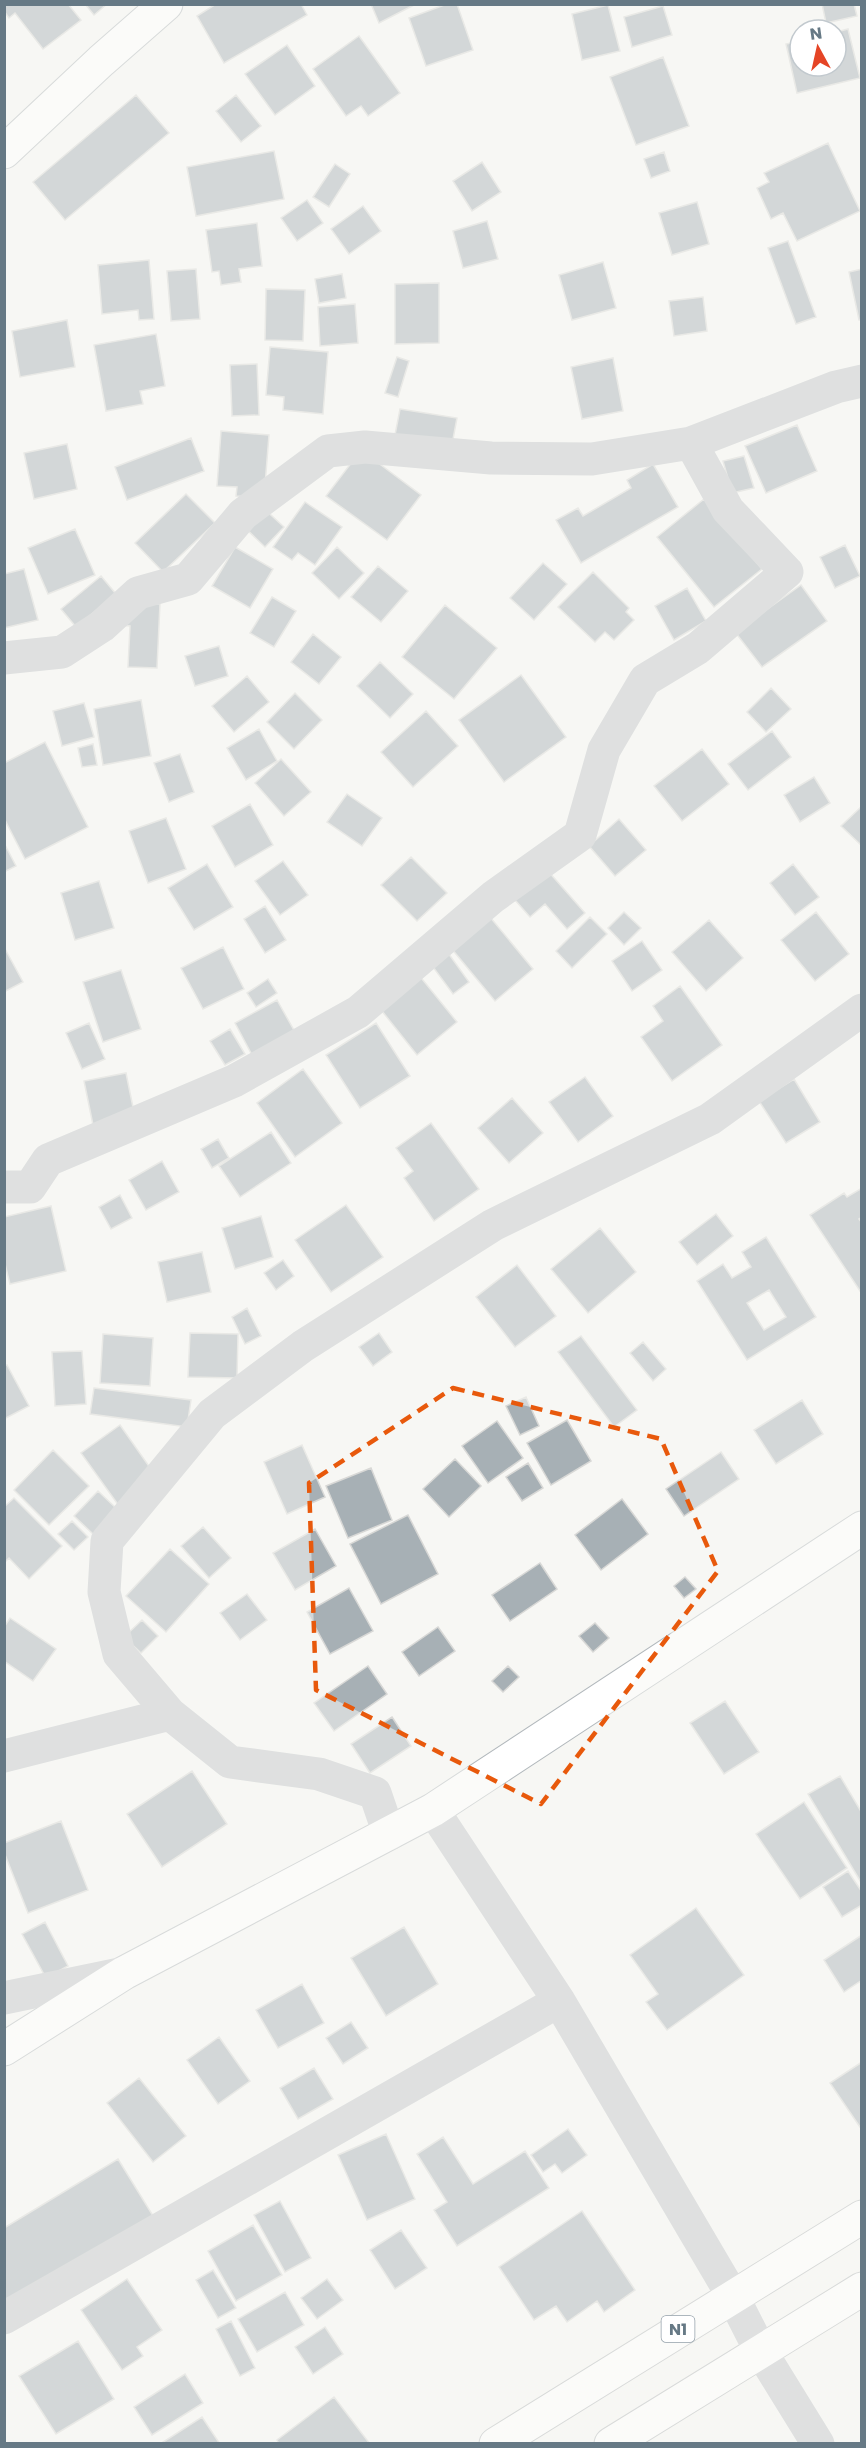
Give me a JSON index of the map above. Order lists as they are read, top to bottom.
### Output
{
  "streets": {
    "main road": ["N1"]
  },
  "north": "top"
}
